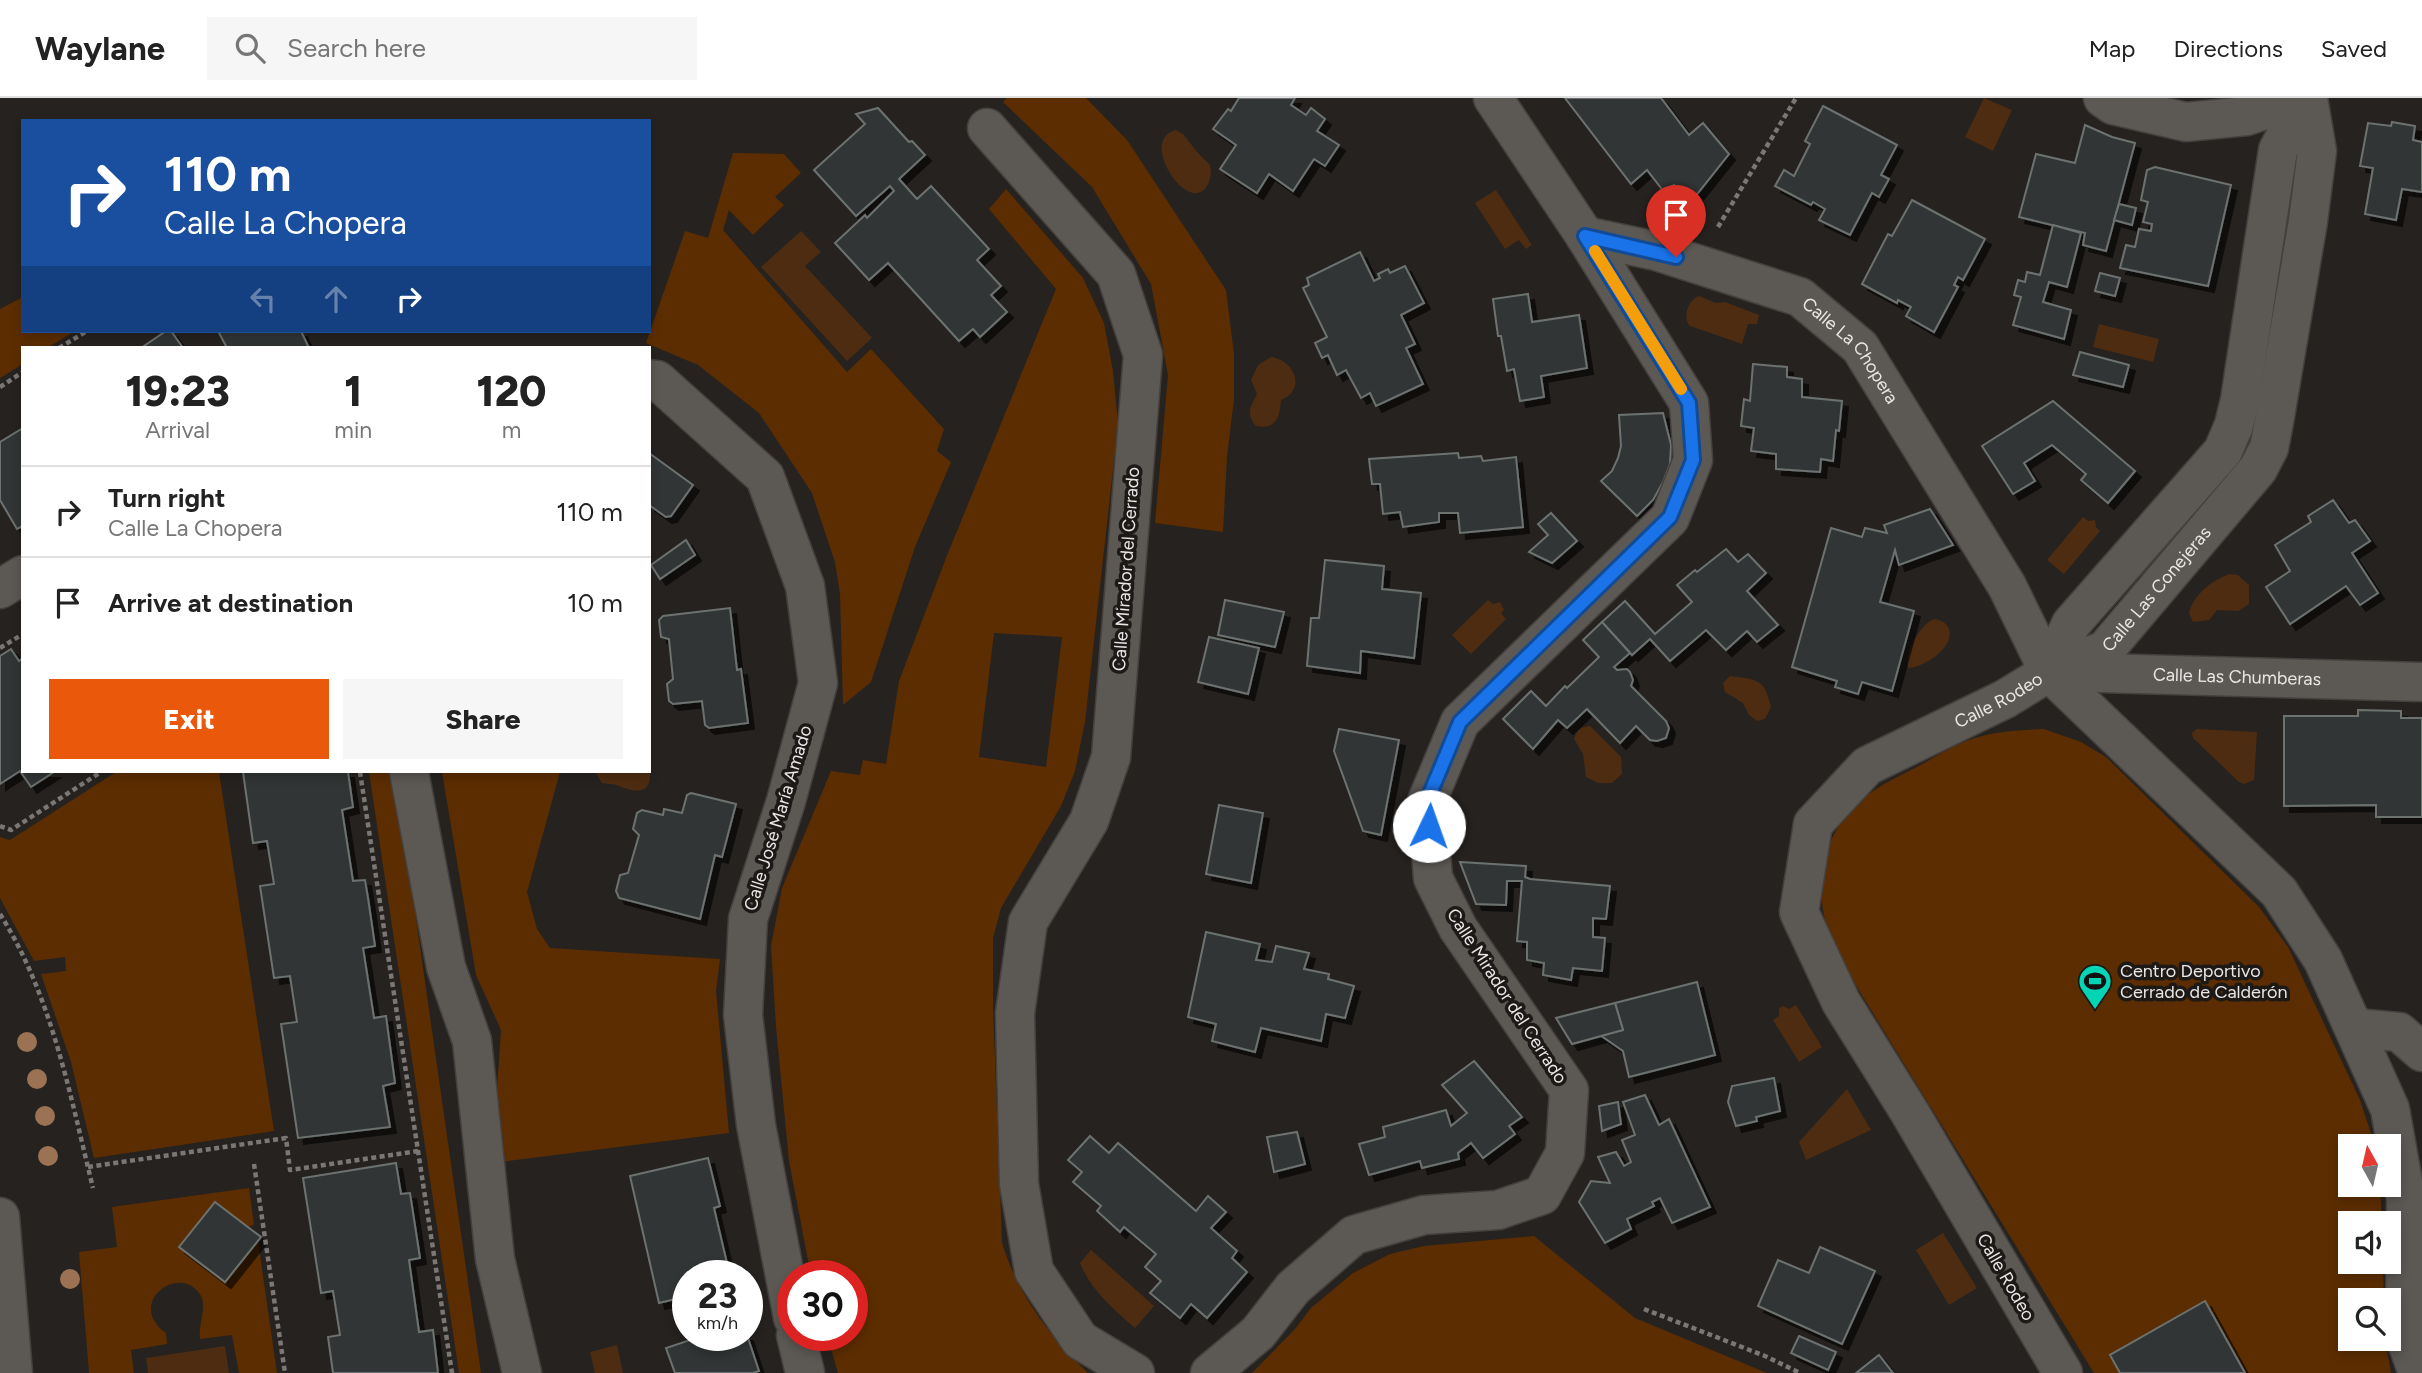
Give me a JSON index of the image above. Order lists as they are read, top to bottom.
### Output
{
  "streets": {
    "street": [
      "Calle La Chopera",
      "Calle Mirador del Cerrado",
      "Calle Las Chumberas",
      "Calle Rodeo",
      "Calle José María Amado"
    ]
  },
  "crossings": [
    ["Calle La Chopera", "Calle Mirador del Cerrado"],
    ["Calle La Chopera", "Calle Las Chumberas"],
    ["Calle La Chopera", "Calle Rodeo"],
    ["Calle Las Chumberas", "Calle Rodeo"]
  ],
  "places": {
    "sports": ["Centro Deportivo Cerrado de Calderón"]
  },
  "north": "top",
  "page": {
    "header": "Waylane",
    "search": "Search here",
    "nav": ["Map", "Directions", "Saved"],
    "turn": ["110 m", "Calle La Chopera"],
    "eta": [
      "19:23",
      "Arrival",
      "1",
      "min",
      "120",
      "m"
    ],
    "list": [
      {
        "name": "Turn right",
        "note": "Calle La Chopera",
        "value": "110 m"
      },
      {
        "name": "Arrive at destination",
        "value": "10 m"
      }
    ],
    "buttons": ["Exit", "Share"],
    "speed": "23 km/h",
    "limit": "30"
  }
}
